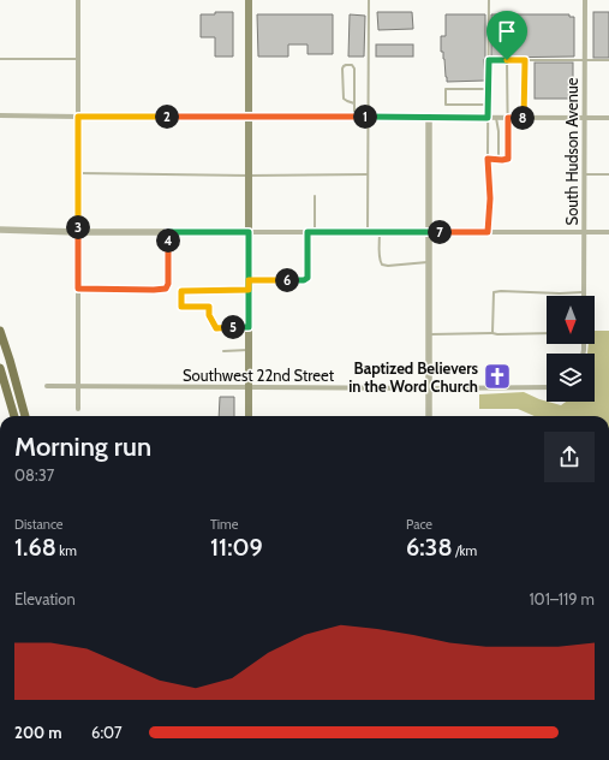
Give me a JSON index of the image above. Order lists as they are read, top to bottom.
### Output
{
  "streets": {
    "street": ["South Hudson Avenue", "Southwest 22nd Street"]
  },
  "places": {
    "church": ["Baptized Believers in the Word Church"]
  },
  "north": "bottom",
  "page": {
    "pins": [
      "1",
      "2",
      "8",
      "3",
      "7",
      "4",
      "6",
      "5"
    ],
    "heading": ["Morning run", "08:37"],
    "stats": [
      ["Distance", "1.68 km"],
      ["Time", "11:09"],
      ["Pace", "6:38 /km"]
    ],
    "chart": ["Elevation", "101–119 m"],
    "list": [
      {
        "name": "200 m",
        "note": "6:07"
      }
    ]
  }
}
